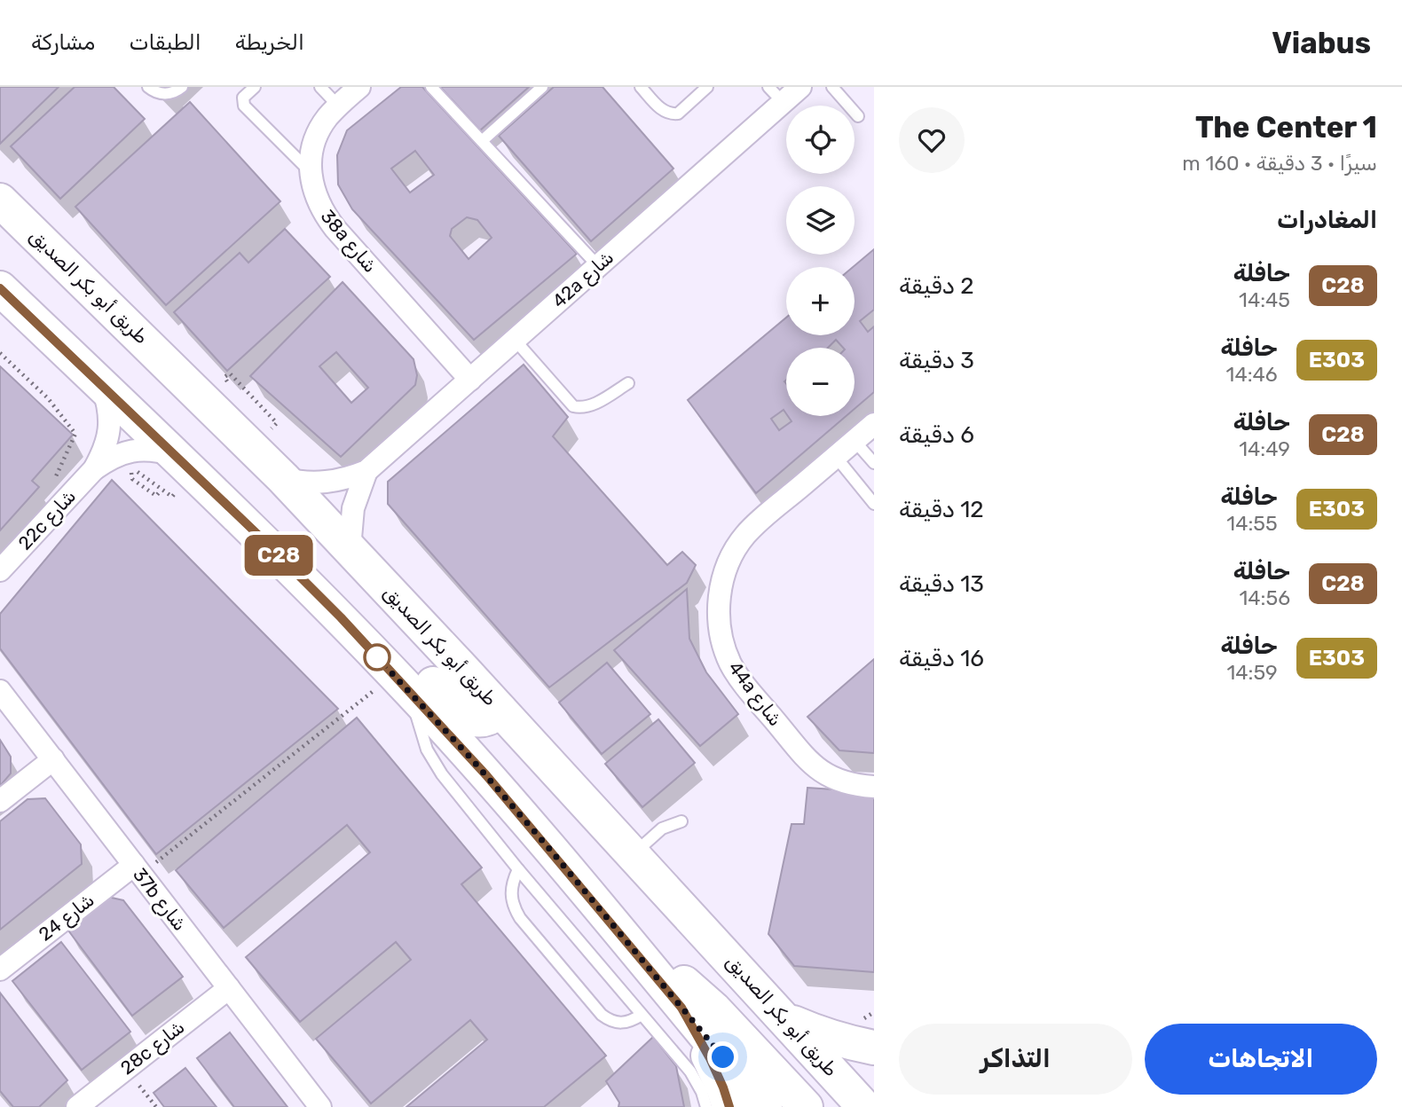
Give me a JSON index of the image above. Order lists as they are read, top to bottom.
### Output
{
  "streets": {
    "main road": ["طريق أبو بكر الصديق"],
    "street": [
      "38a شارع",
      "42a شارع",
      "22c شارع",
      "44a شارع",
      "37b شارع",
      "شارع 24",
      "28c شارع"
    ]
  },
  "crossings": [
    ["38a شارع", "42a شارع"],
    ["42a شارع", "طريق أبو بكر الصديق"],
    ["37b شارع", "شارع 24"],
    ["37b شارع", "28c شارع"]
  ],
  "lines": ["bus line C28"],
  "page": {
    "header": "Viabus",
    "nav": ["الخريطة", "الطبقات", "مشاركة"],
    "heading": [
      ["The Center 1", "سيرًا · 3 دقيقة · 160 m"],
      "المغادرات"
    ],
    "on_map": "C28",
    "map_buttons": ["+", "−"],
    "list": [
      {
        "mark": "C28",
        "name": "حافلة",
        "note": "14:45",
        "value": "2 دقيقة"
      },
      {
        "mark": "E303",
        "name": "حافلة",
        "note": "14:46",
        "value": "3 دقيقة"
      },
      {
        "mark": "C28",
        "name": "حافلة",
        "note": "14:49",
        "value": "6 دقيقة"
      },
      {
        "mark": "E303",
        "name": "حافلة",
        "note": "14:55",
        "value": "12 دقيقة"
      },
      {
        "mark": "C28",
        "name": "حافلة",
        "note": "14:56",
        "value": "13 دقيقة"
      },
      {
        "mark": "E303",
        "name": "حافلة",
        "note": "14:59",
        "value": "16 دقيقة"
      }
    ],
    "buttons": ["الاتجاهات", "التذاكر"]
  }
}
